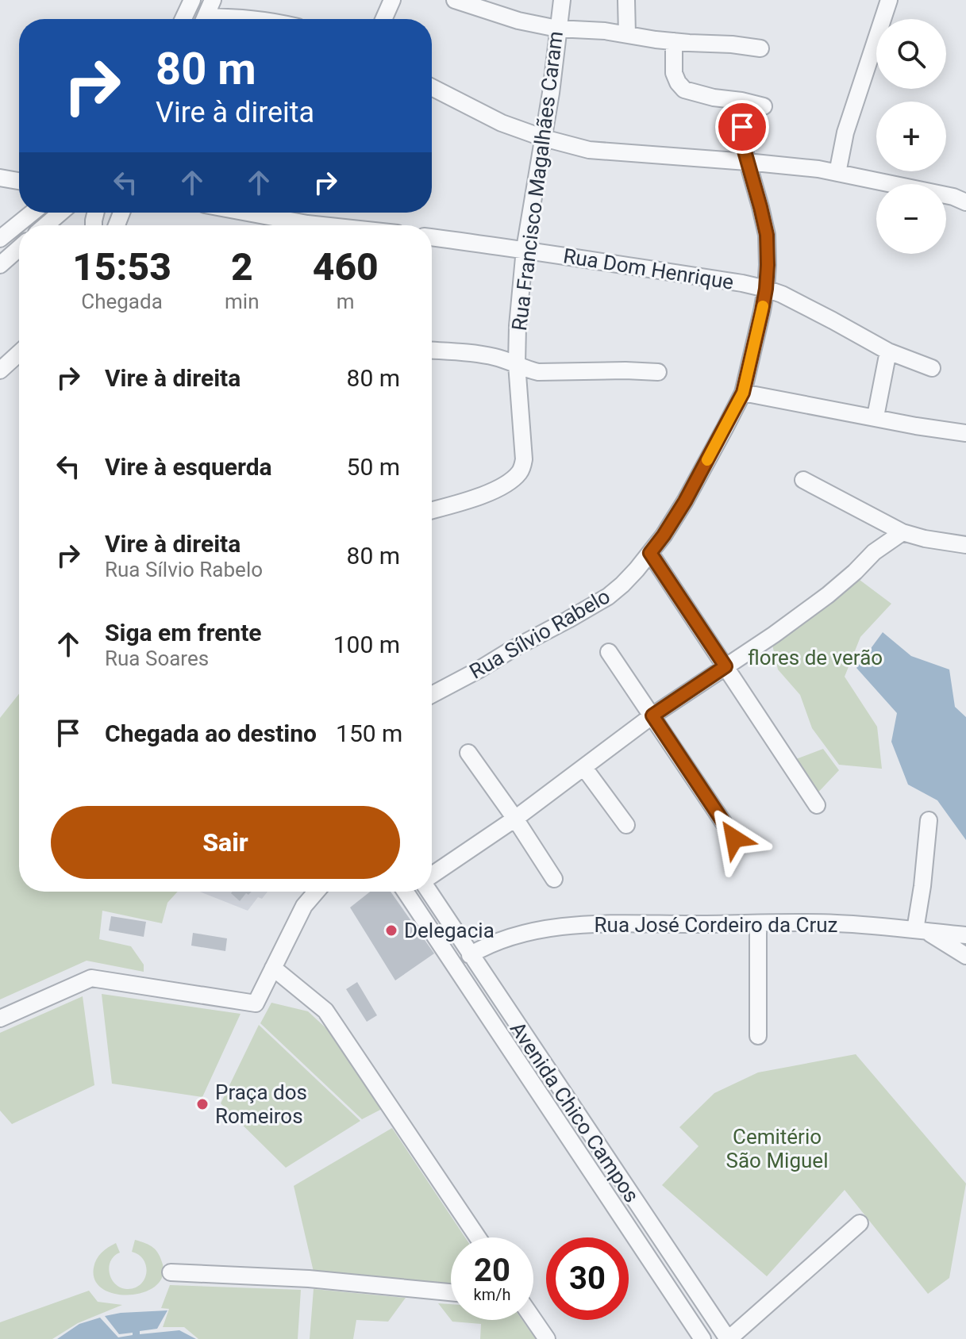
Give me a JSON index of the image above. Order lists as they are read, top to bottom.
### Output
{
  "streets": {
    "street": [
      "Rua Francisco Magalhães Caram",
      "Rua Dom Henrique",
      "Rua Sílvio Rabelo",
      "Rua José Cordeiro da Cruz",
      "Avenida Chico Campos"
    ]
  },
  "crossings": [
    ["Rua Francisco Magalhães Caram", "Rua Dom Henrique"],
    ["Rua Dom Henrique", "Rua Sílvio Rabelo"],
    ["Rua José Cordeiro da Cruz", "Avenida Chico Campos"]
  ],
  "parks": ["flores de verão", "Cemitério São Miguel"],
  "places": ["Delegacia", "Praça dos Romeiros"],
  "page": {
    "map_buttons": ["+", "−"],
    "turn": ["80 m", "Vire à direita"],
    "eta": [
      "15:53",
      "Chegada",
      "2",
      "min",
      "460",
      "m"
    ],
    "list": [
      {
        "name": "Vire à direita",
        "value": "80 m"
      },
      {
        "name": "Vire à esquerda",
        "value": "50 m"
      },
      {
        "name": "Vire à direita",
        "note": "Rua Sílvio Rabelo",
        "value": "80 m"
      },
      {
        "name": "Siga em frente",
        "note": "Rua Soares",
        "value": "100 m"
      },
      {
        "name": "Chegada ao destino",
        "value": "150 m"
      }
    ],
    "buttons": "Sair",
    "speed": "20 km/h",
    "limit": "30"
  }
}
